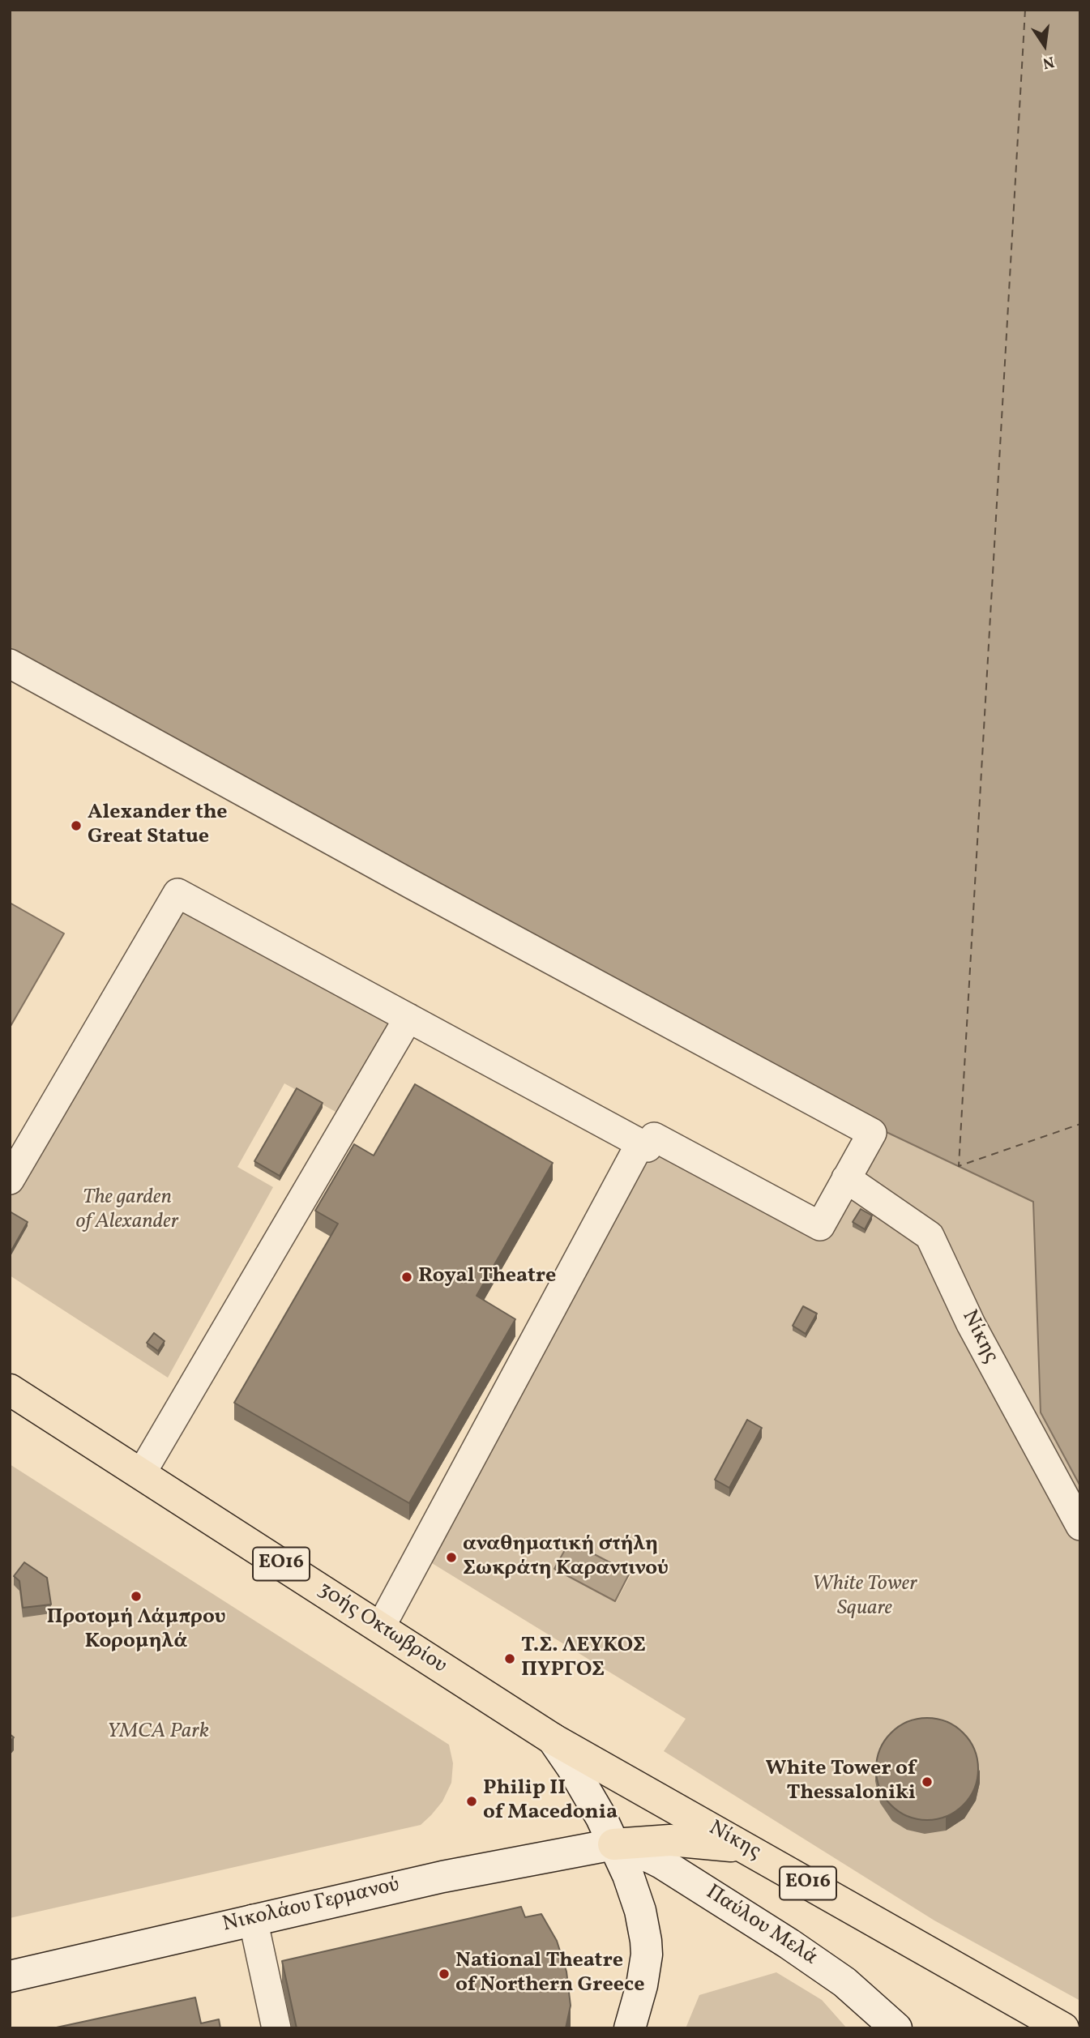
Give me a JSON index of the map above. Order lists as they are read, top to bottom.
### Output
{
  "streets": {
    "main road": [
      "Νίκης",
      "ΕΟ16",
      "30ής Οκτωβρίου",
      "Νικολάου Γερμανού",
      "Παύλου Μελά"
    ]
  },
  "crossings": [
    ["Νίκης", "30ής Οκτωβρίου"],
    ["Νικολάου Γερμανού", "Παύλου Μελά"]
  ],
  "parks": ["The garden of Alexander", "White Tower Square", "YMCA Park"],
  "places": [
    "Alexander the Great Statue",
    "Royal Theatre",
    "αναθηματική στήλη Σωκράτη Καραντινού",
    "Προτομή Λάμπρου Κορομηλά",
    "Τ.Σ. ΛΕΥΚΟΣ ΠΥΡΓΟΣ",
    "White Tower of Thessaloniki",
    "Philip II of Macedonia",
    "National Theatre of Northern Greece"
  ],
  "north": "bottom"
}
